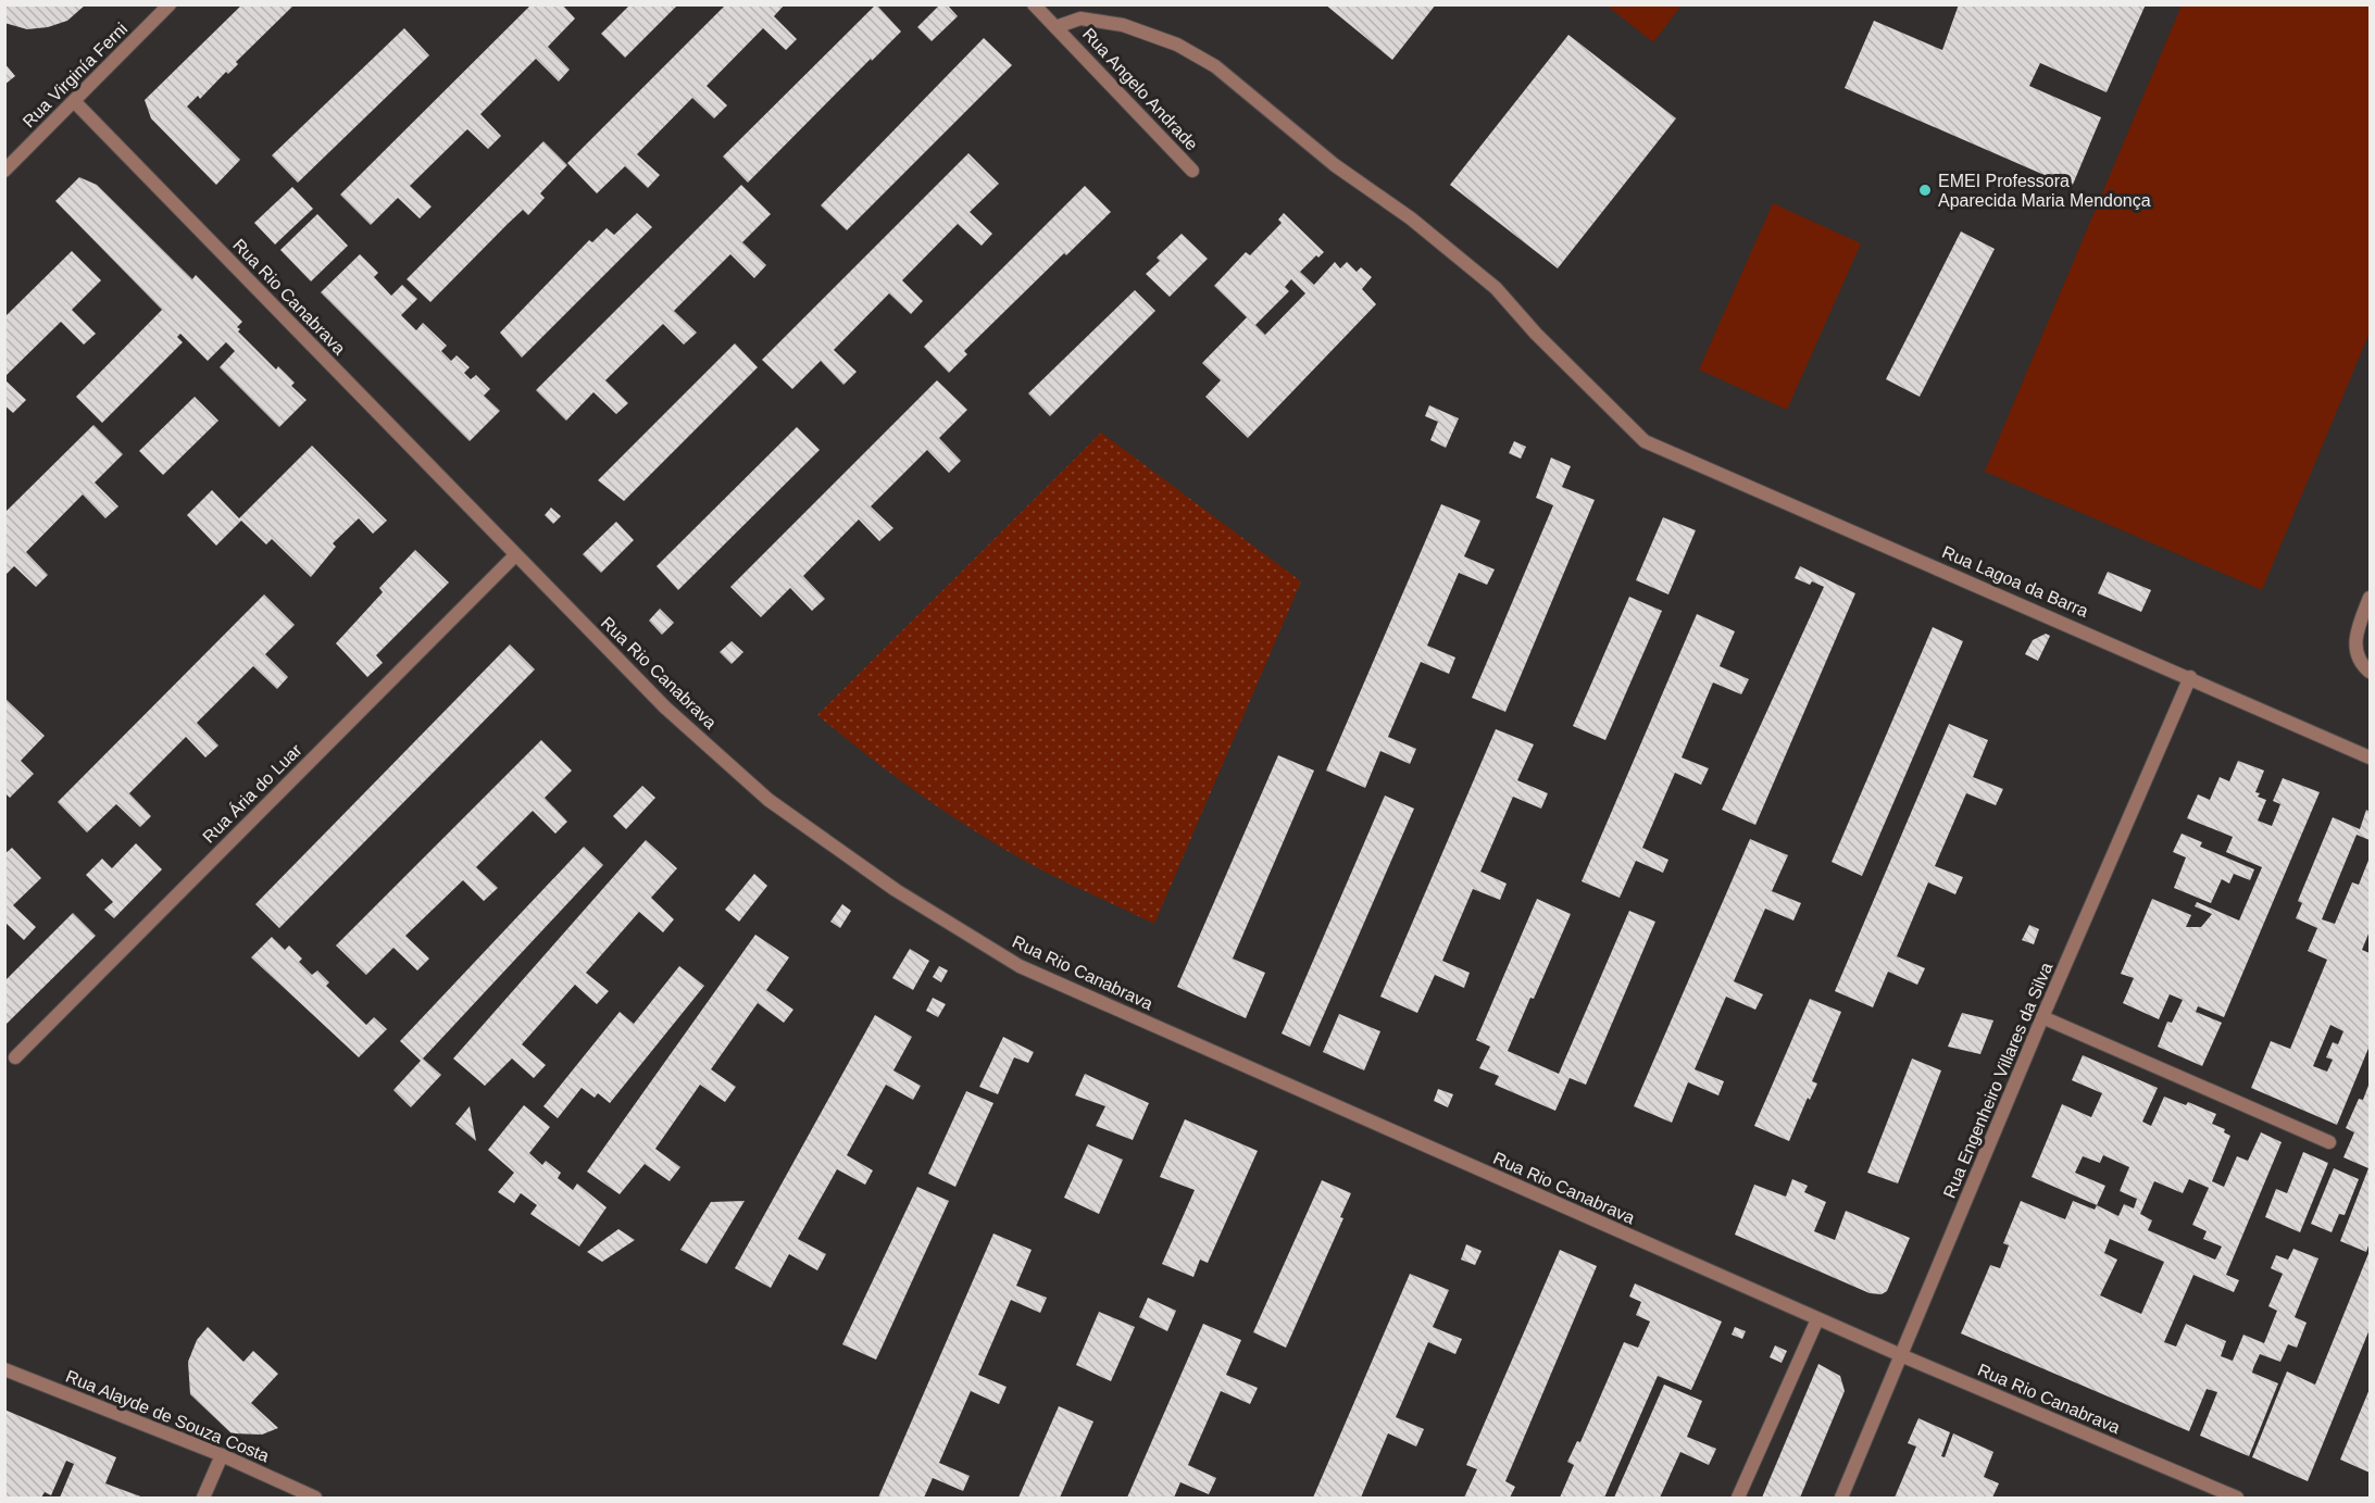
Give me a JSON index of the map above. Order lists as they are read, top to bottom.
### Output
{
  "streets": {
    "street": [
      "Rua Virginía Ferni",
      "Rua Angelo Andrade",
      "Rua Rio Canabrava",
      "Rua Lagoa da Barra",
      "Rua Ária do Luar",
      "Rua Engenheiro Villares da Silva",
      "Rua Alayde de Souza Costa"
    ]
  },
  "crossings": [
    ["Rua Virginía Ferni", "Rua Rio Canabrava"],
    ["Rua Angelo Andrade", "Rua Lagoa da Barra"],
    ["Rua Rio Canabrava", "Rua Ária do Luar"],
    ["Rua Rio Canabrava", "Rua Engenheiro Villares da Silva"],
    ["Rua Lagoa da Barra", "Rua Engenheiro Villares da Silva"]
  ],
  "places": ["EMEI Professora Aparecida Maria Mendonça"]
}
